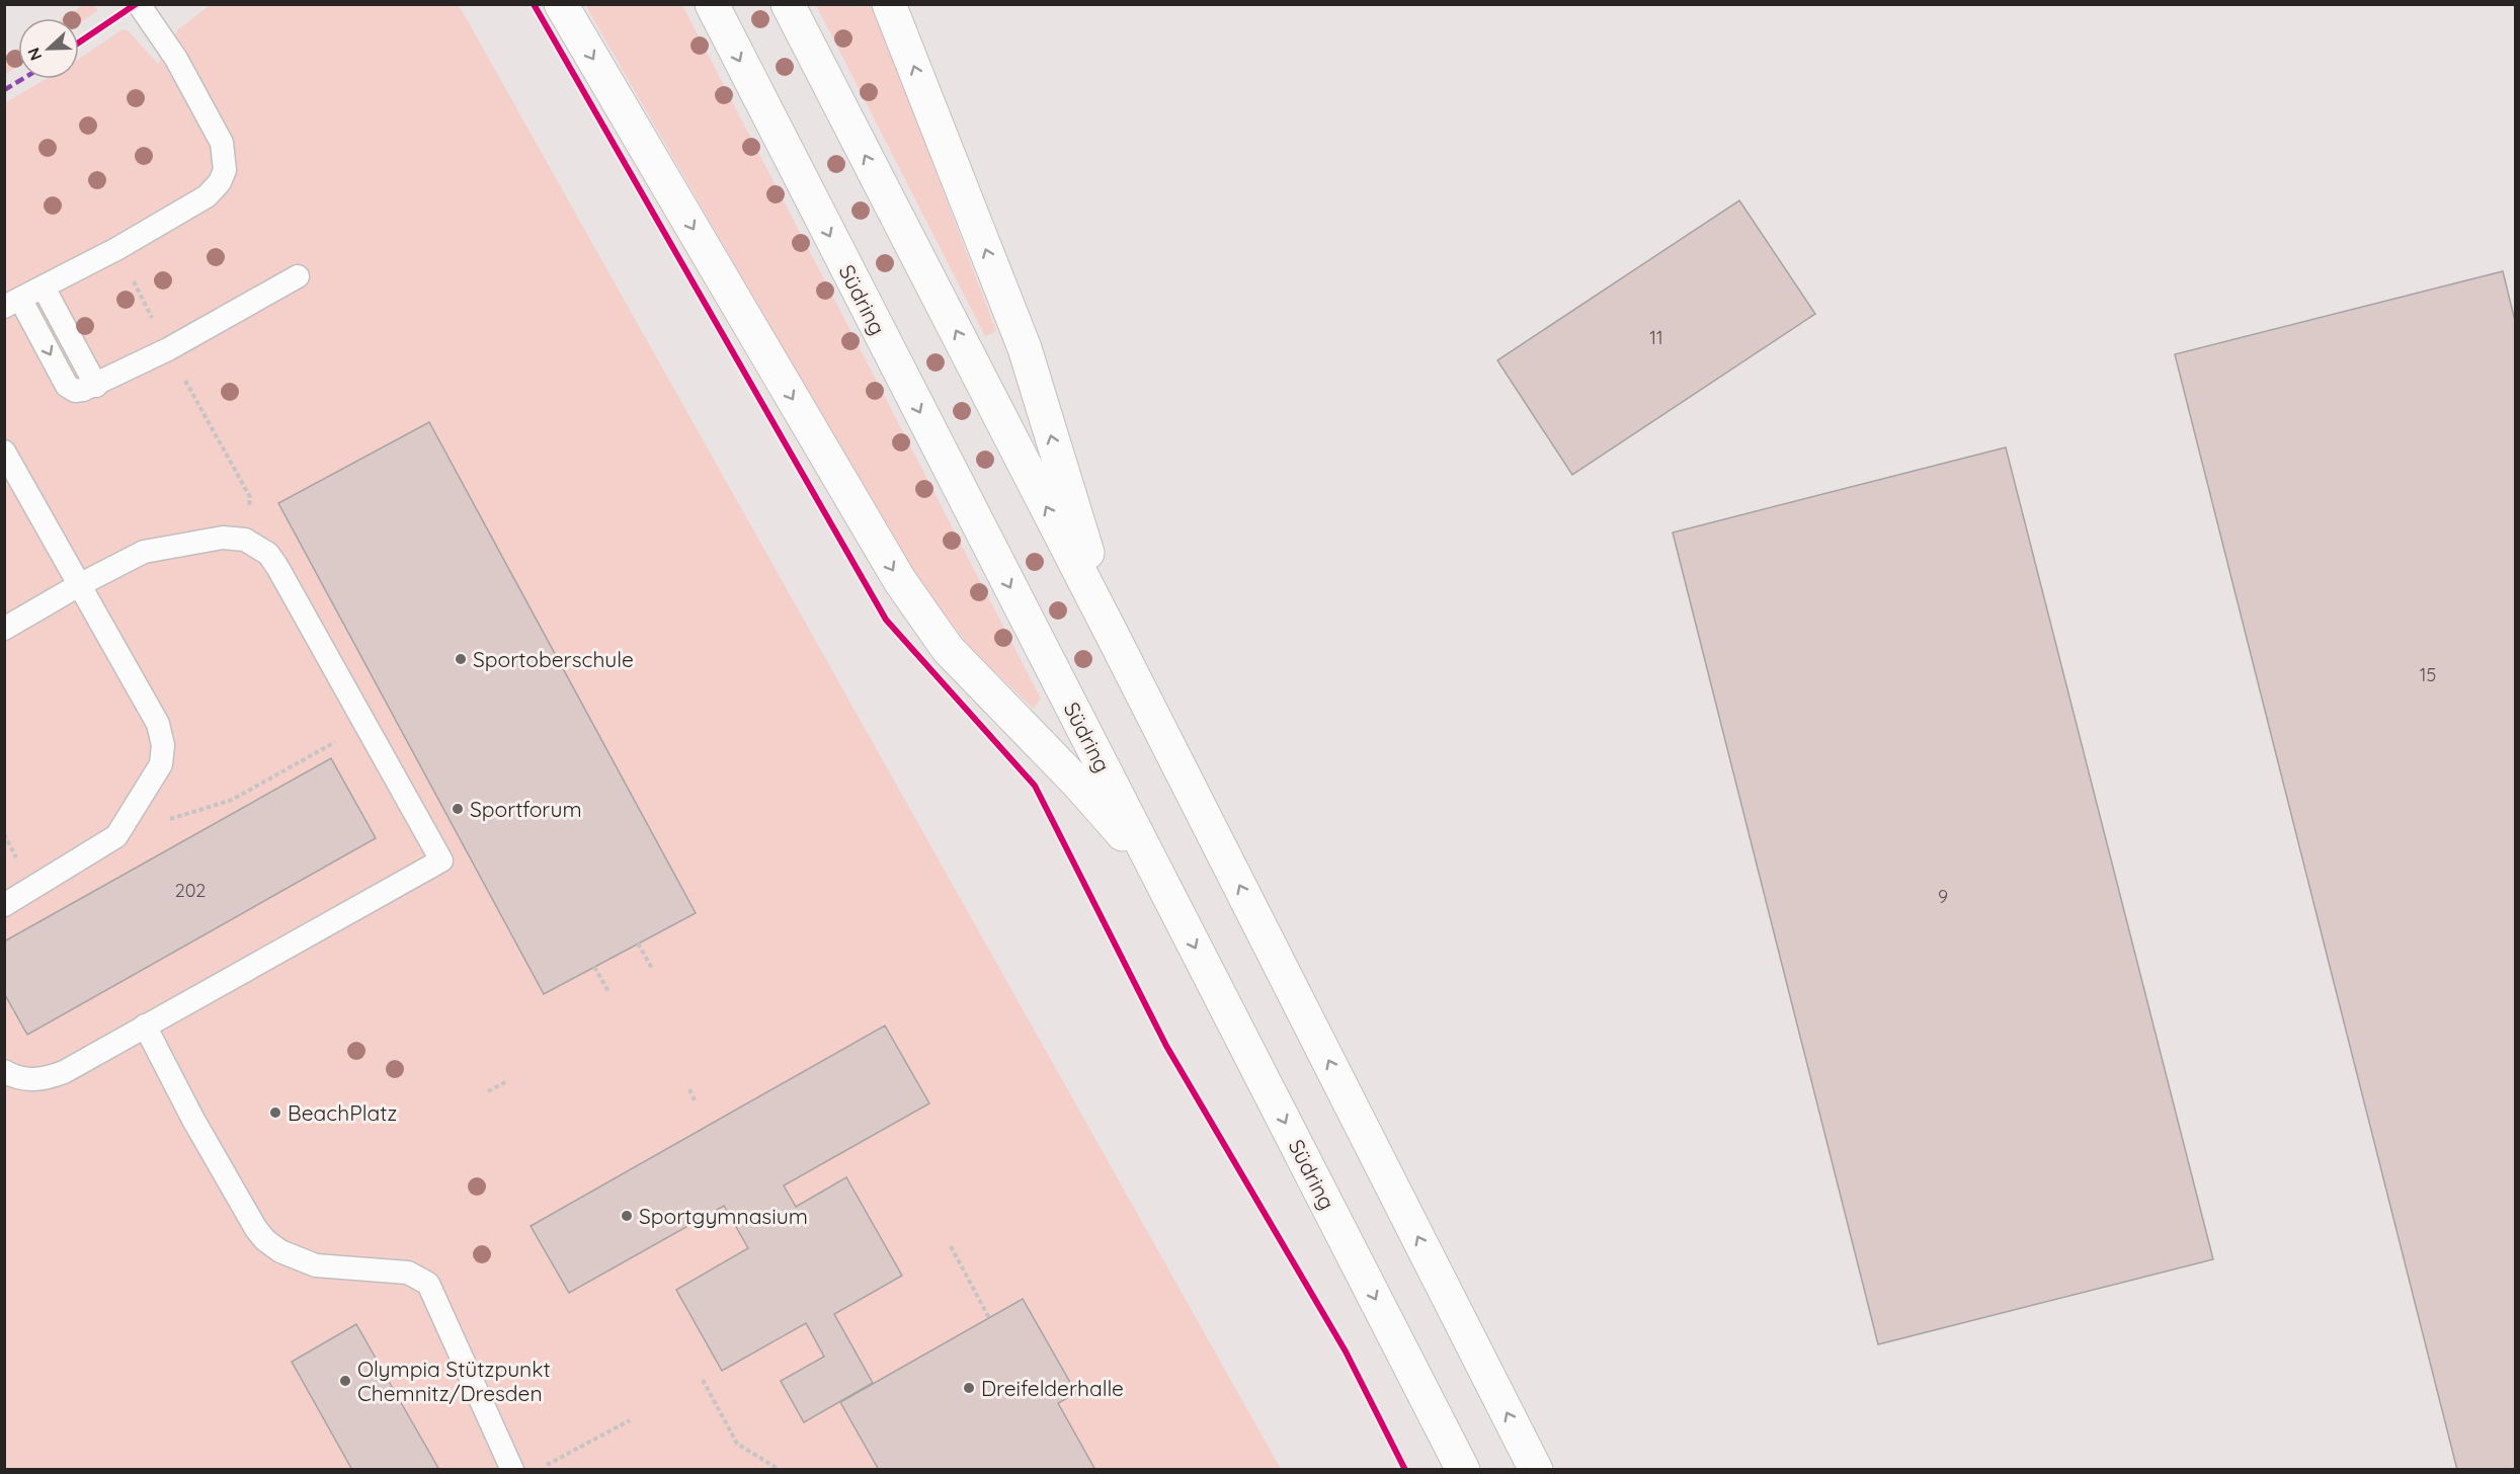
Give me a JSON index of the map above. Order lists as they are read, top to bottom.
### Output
{
  "streets": {
    "main road": ["Südring"]
  },
  "places": [
    "Sportoberschule",
    "Sportforum",
    "BeachPlatz",
    "Sportgymnasium",
    "Olympia Stützpunkt Chemnitz/Dresden",
    "Dreifelderhalle"
  ],
  "house_numbers": [
    "11",
    "15",
    "202",
    "9"
  ],
  "north": "left"
}
